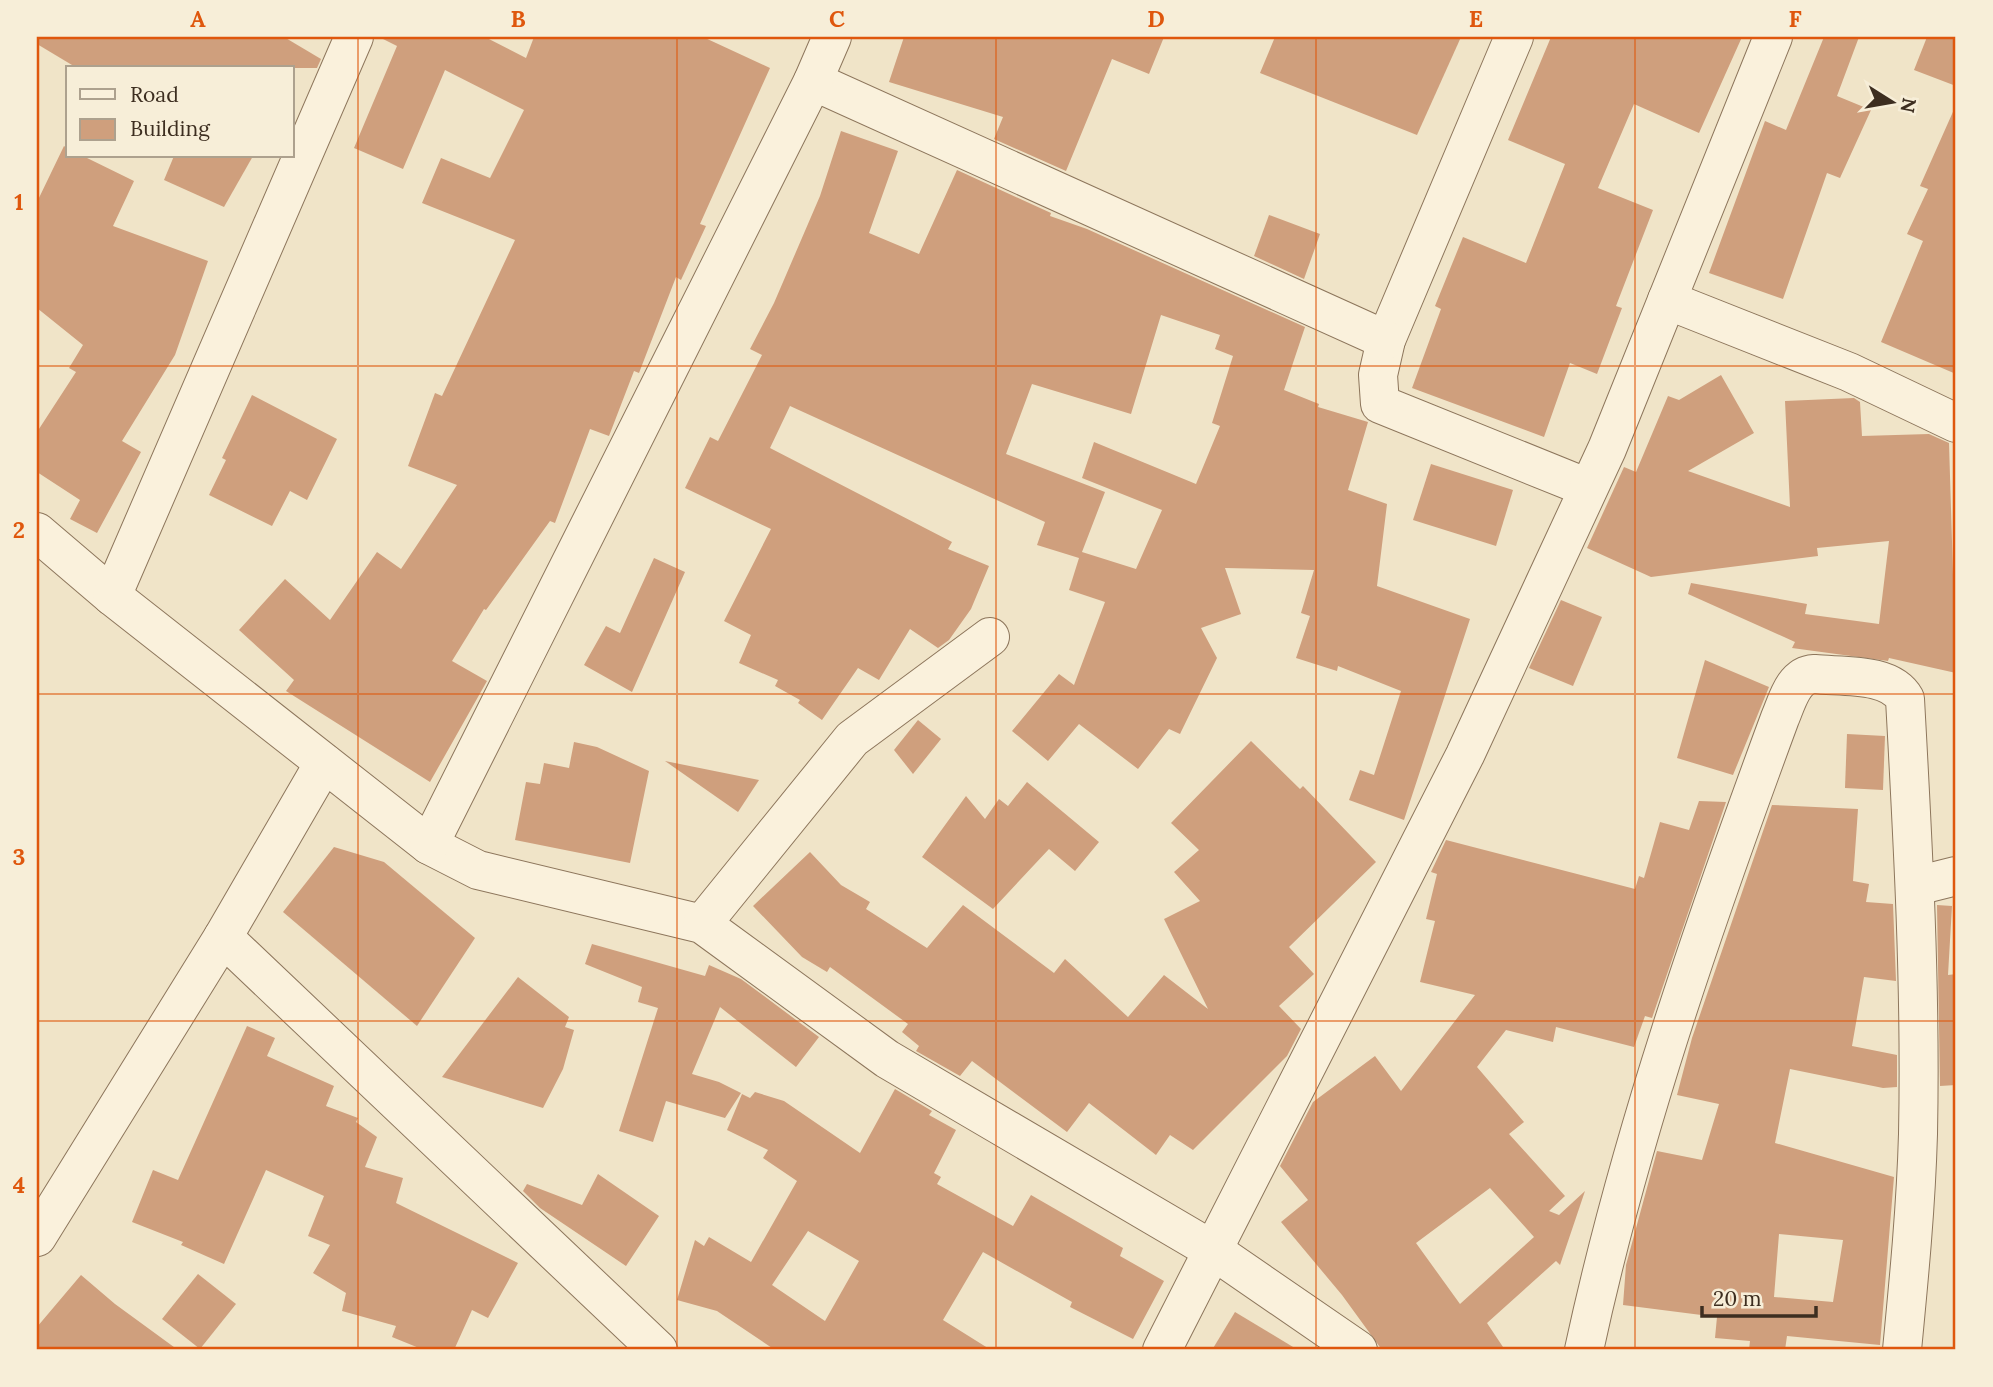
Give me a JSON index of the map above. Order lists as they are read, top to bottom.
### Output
{
  "legend": ["Road", "Building"],
  "scale_bar": "20 m",
  "north": "right",
  "grid": {
    "columns": [
      "A",
      "B",
      "C",
      "D",
      "E",
      "F"
    ],
    "rows": [
      "1",
      "2",
      "3",
      "4"
    ]
  }
}
